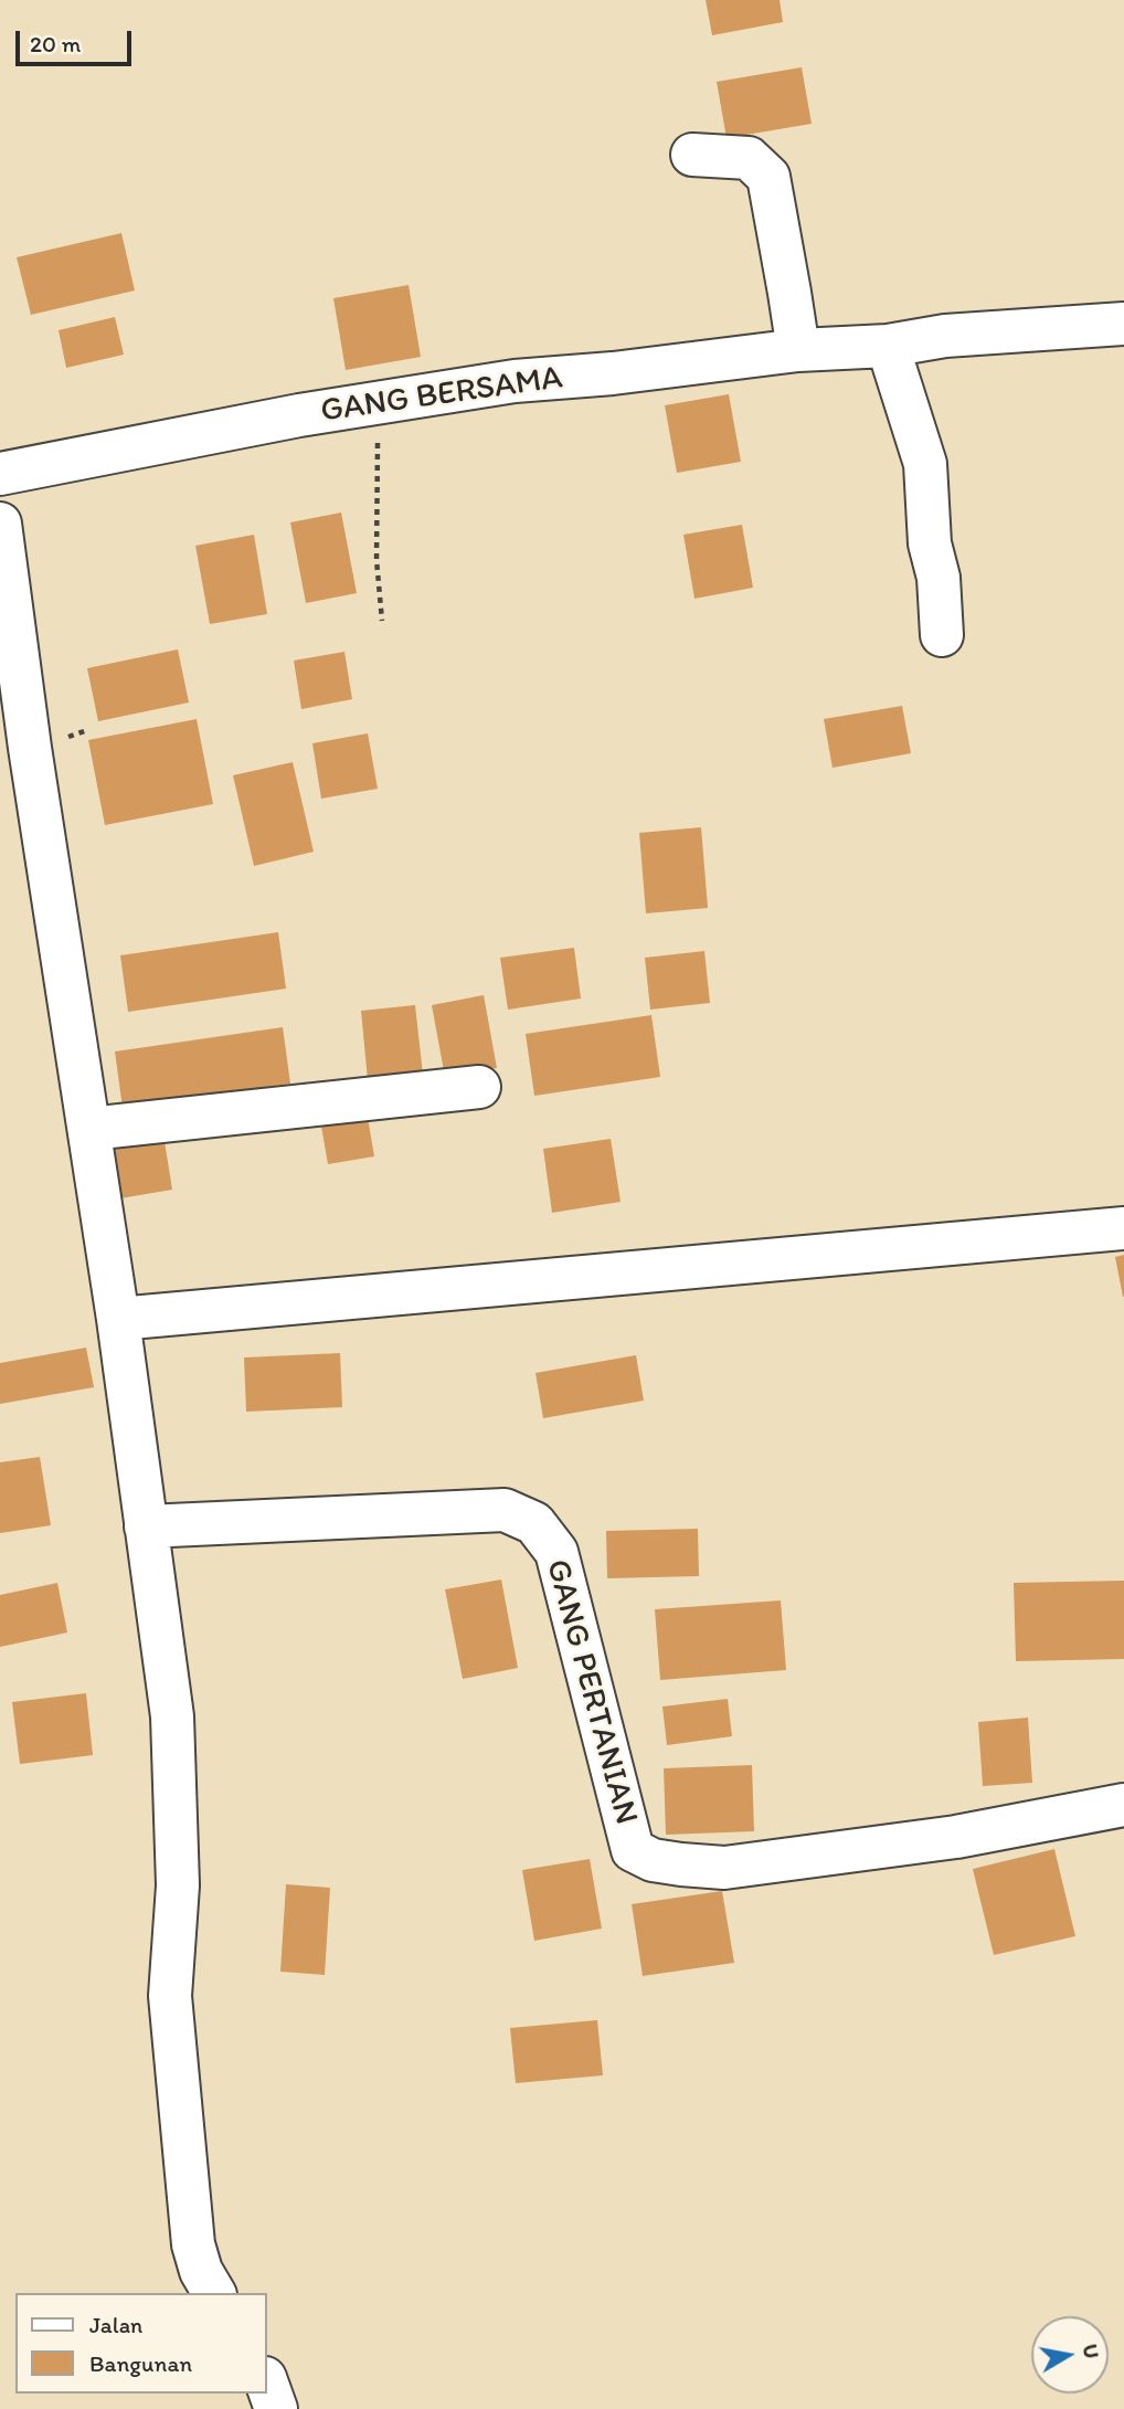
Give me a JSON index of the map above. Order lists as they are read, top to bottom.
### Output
{
  "streets": {
    "street": ["GANG BERSAMA", "GANG PERTANIAN"]
  },
  "legend": ["Jalan", "Bangunan"],
  "scale_bar": "20 m",
  "north": "right"
}
